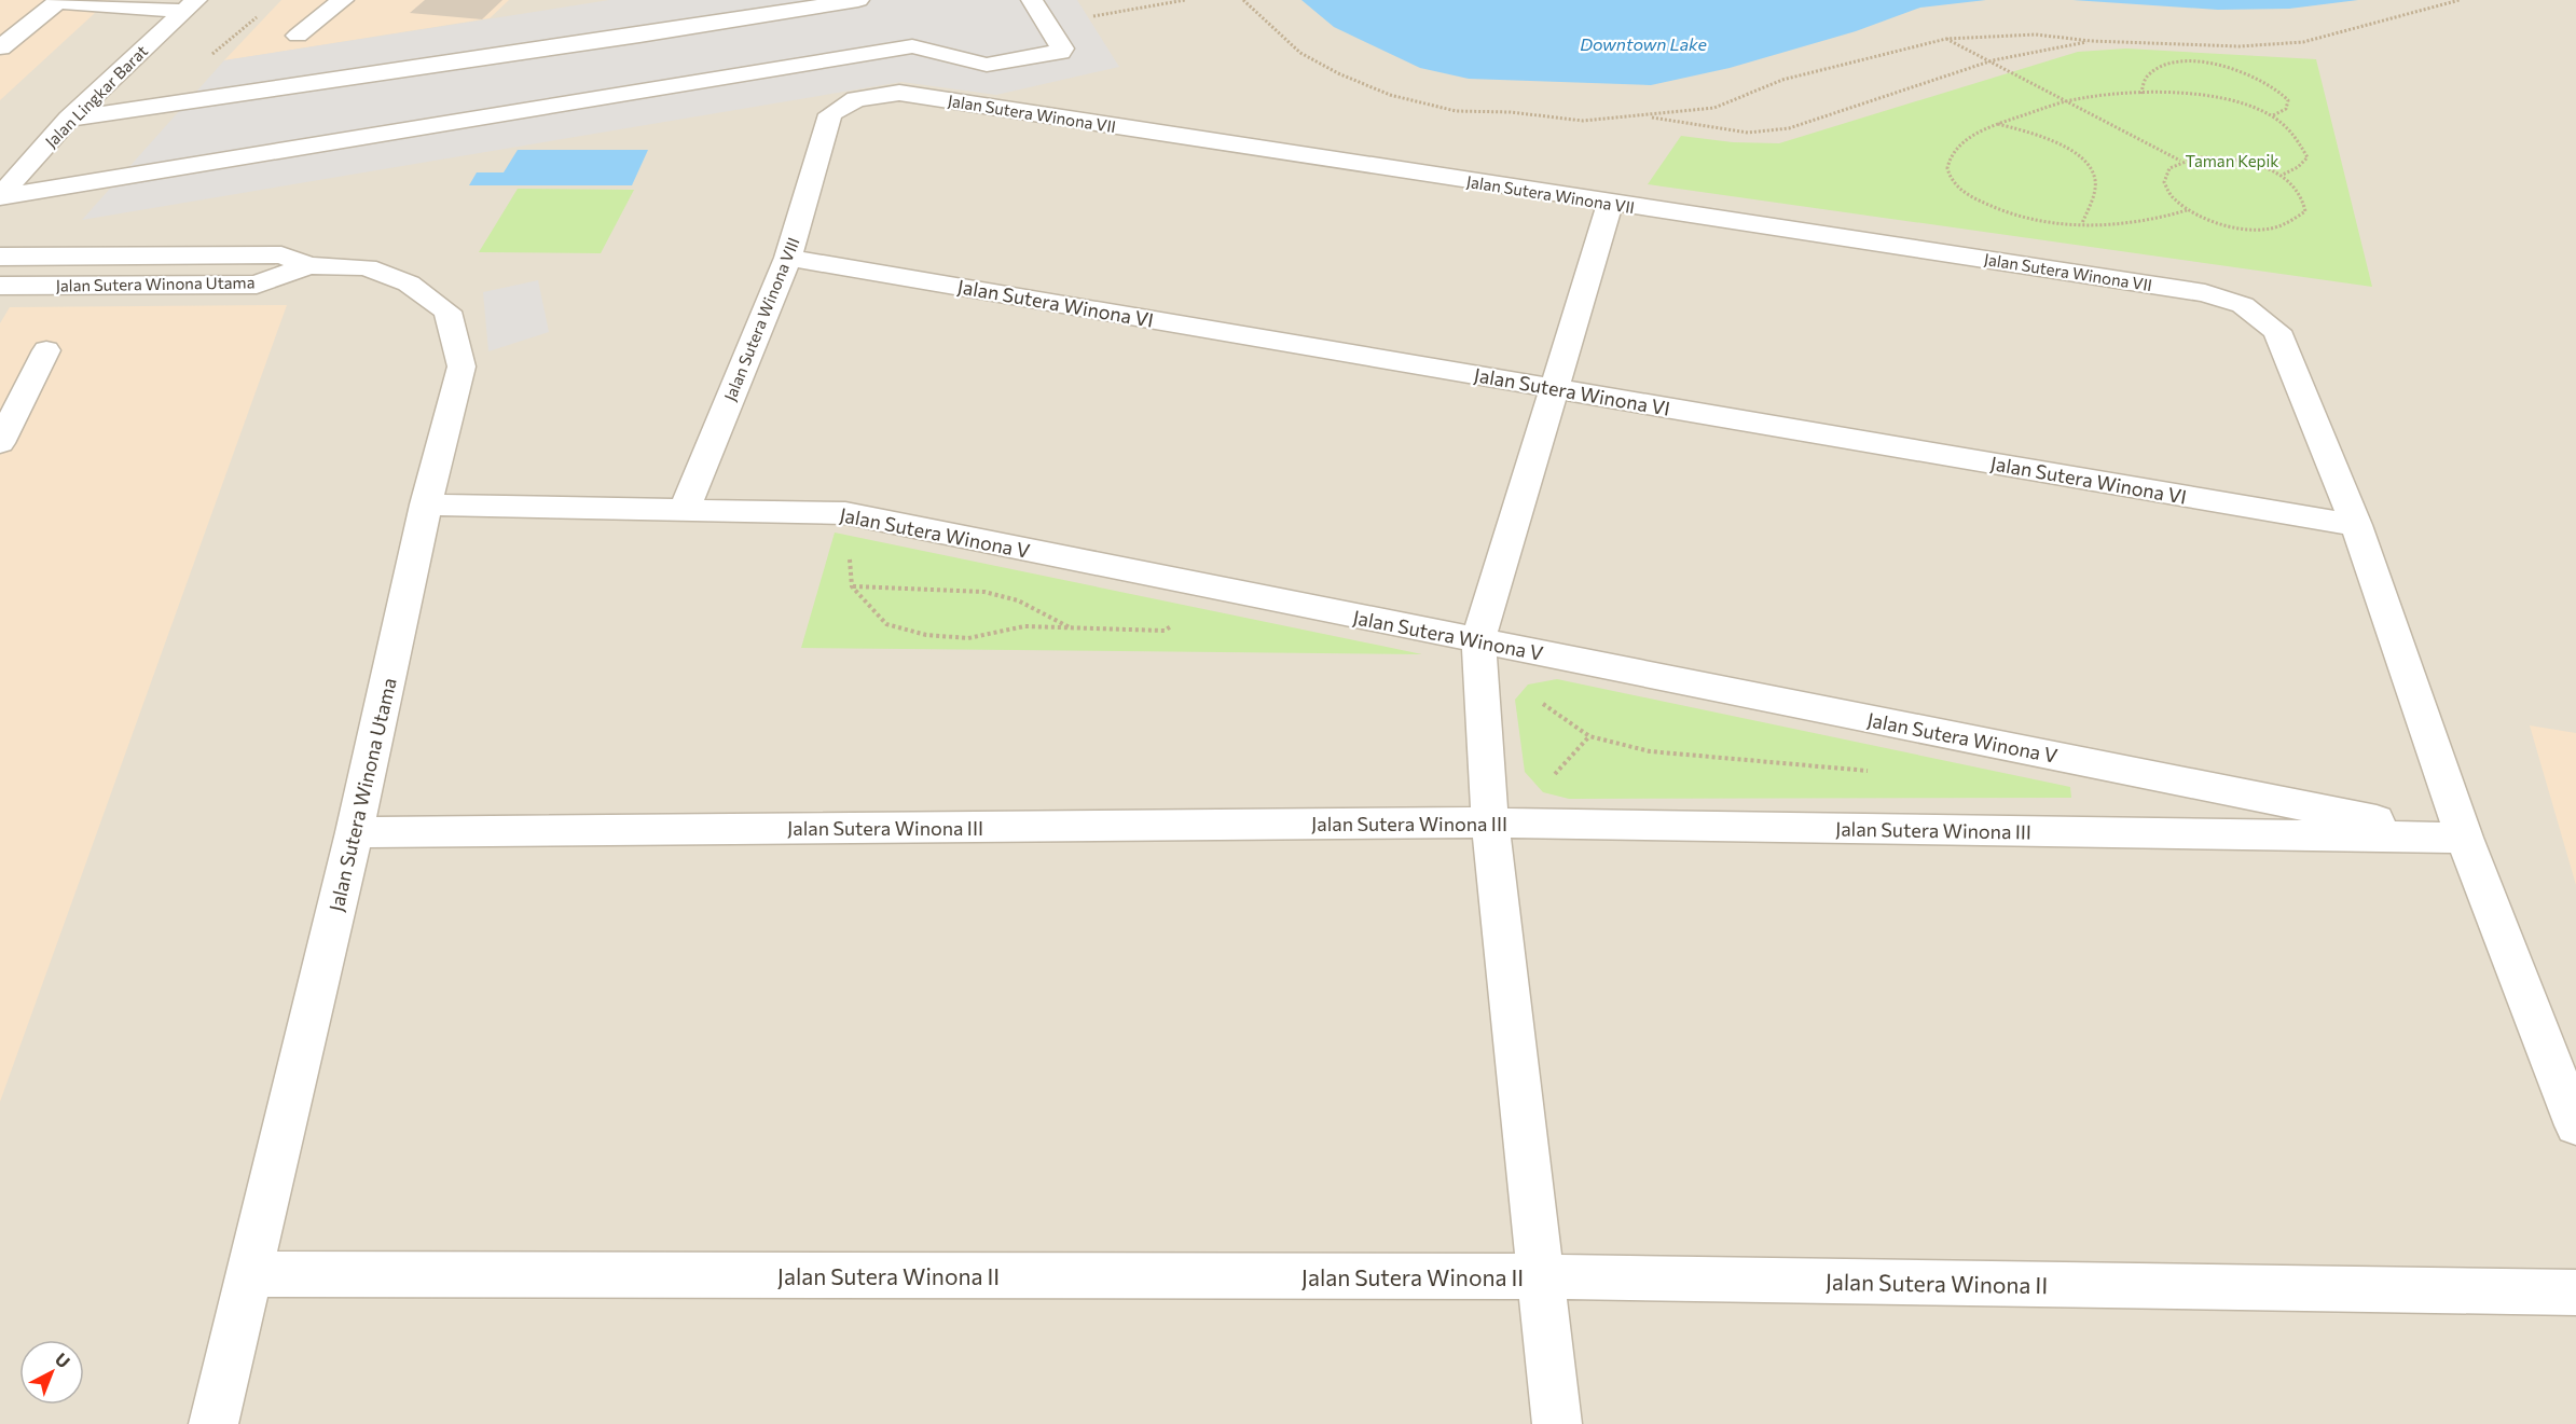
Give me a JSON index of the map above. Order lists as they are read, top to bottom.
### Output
{
  "streets": {
    "street": [
      "Jalan Lingkar Barat",
      "Jalan Sutera Winona VII",
      "Jalan Sutera Winona Utama",
      "Jalan Sutera Winona VI",
      "Jalan Sutera Winona VIII",
      "Jalan Sutera Winona V",
      "Jalan Sutera Winona III",
      "Jalan Sutera Winona II"
    ]
  },
  "crossings": [
    ["Jalan Sutera Winona VII", "Jalan Sutera Winona VI"],
    ["Jalan Sutera Winona VII", "Jalan Sutera Winona VIII"],
    ["Jalan Sutera Winona VII", "Jalan Sutera Winona V"],
    ["Jalan Sutera Winona VII", "Jalan Sutera Winona III"],
    ["Jalan Sutera Winona Utama", "Jalan Sutera Winona V"],
    ["Jalan Sutera Winona Utama", "Jalan Sutera Winona III"],
    ["Jalan Sutera Winona Utama", "Jalan Sutera Winona II"],
    ["Jalan Sutera Winona VI", "Jalan Sutera Winona VIII"],
    ["Jalan Sutera Winona VIII", "Jalan Sutera Winona V"],
    ["Jalan Sutera Winona V", "Jalan Sutera Winona III"]
  ],
  "water": ["Downtown Lake"],
  "parks": ["Taman Kepik"],
  "north": "top right"
}
